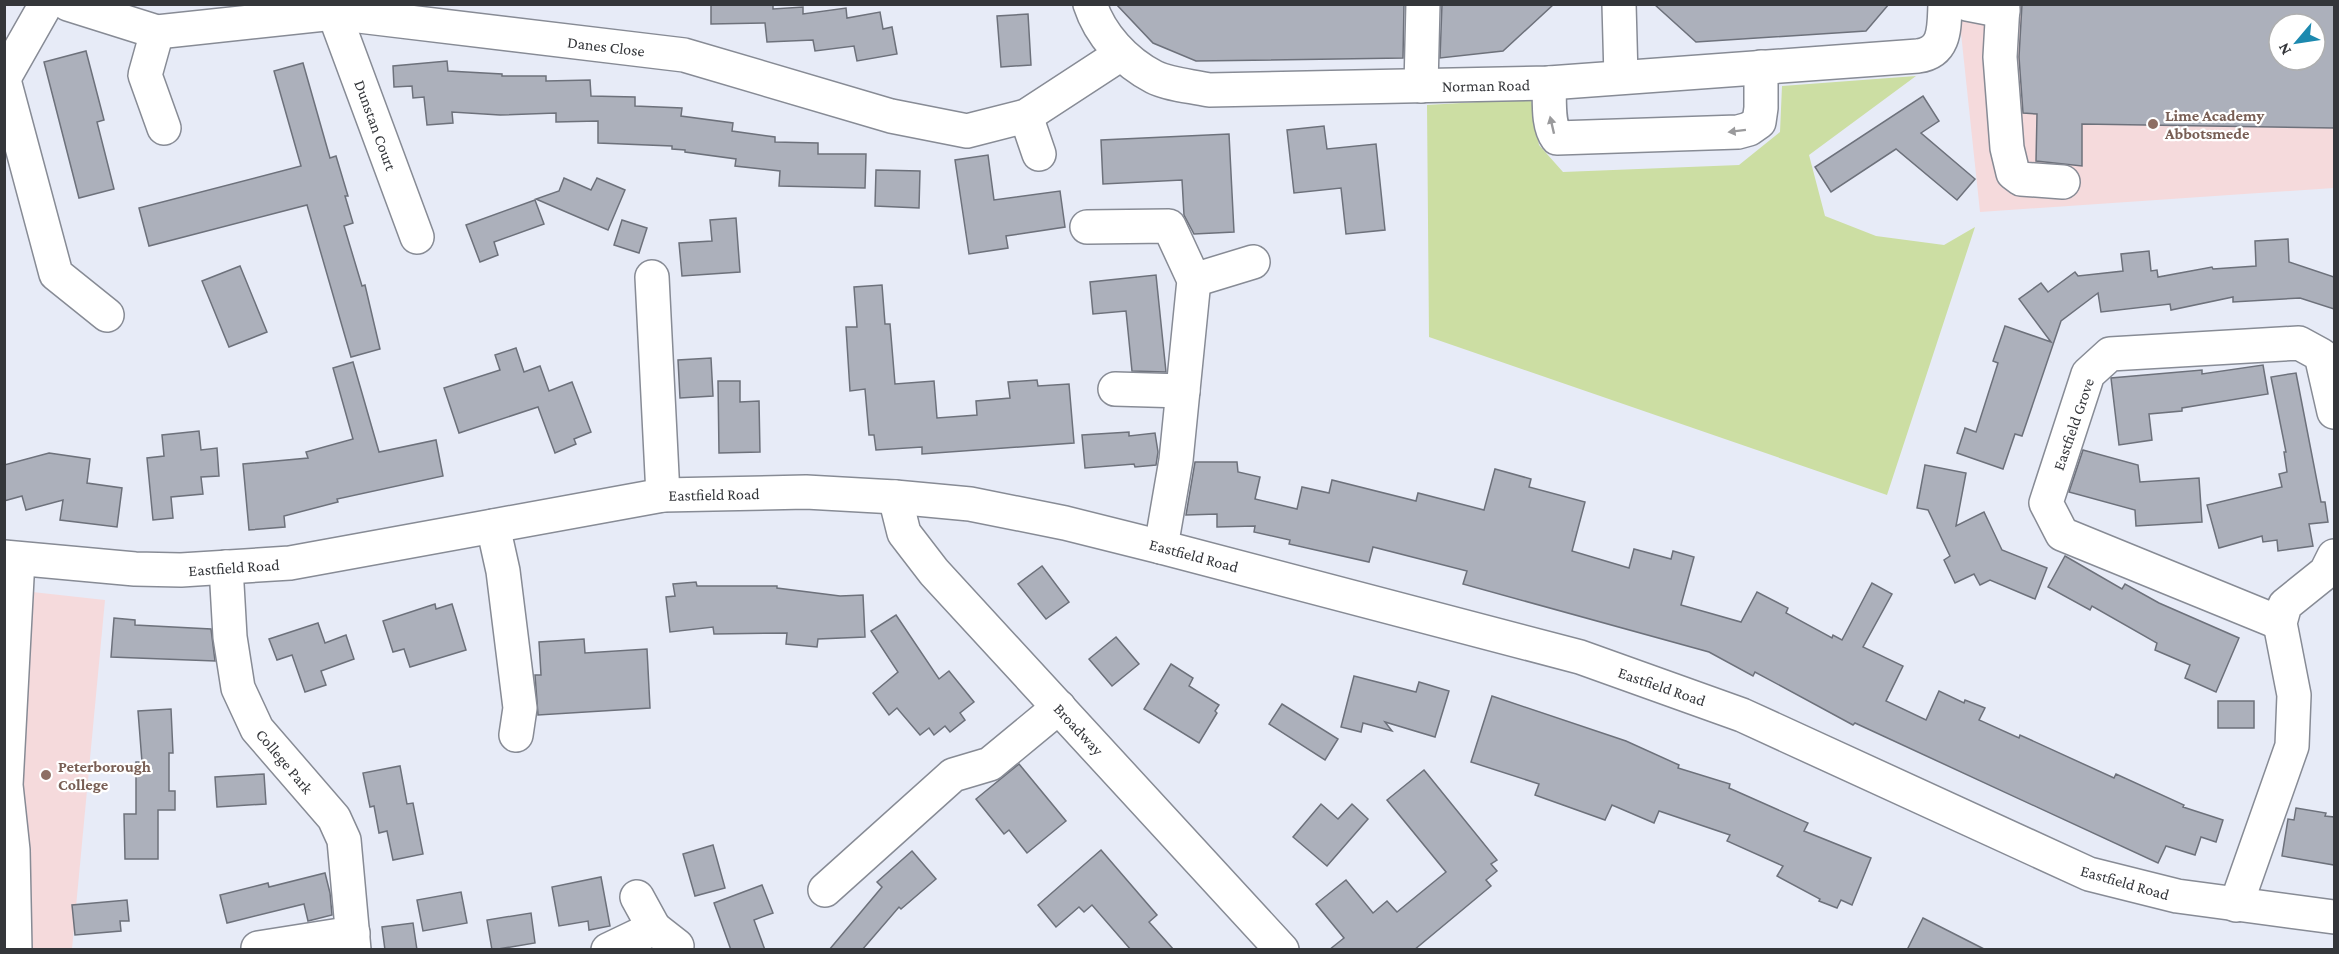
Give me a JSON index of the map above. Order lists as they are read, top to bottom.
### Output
{
  "streets": {
    "street": [
      "Danes Close",
      "Norman Road",
      "Dunstan Court",
      "Eastfield Grove",
      "Eastfield Road",
      "Broadway",
      "College Park"
    ]
  },
  "crossings": [
    ["Danes Close", "Norman Road"],
    ["Danes Close", "Dunstan Court"],
    ["Eastfield Road", "Broadway"],
    ["Eastfield Road", "College Park"]
  ],
  "places": ["Lime Academy Abbotsmede", "Peterborough College"],
  "north": "bottom left"
}
